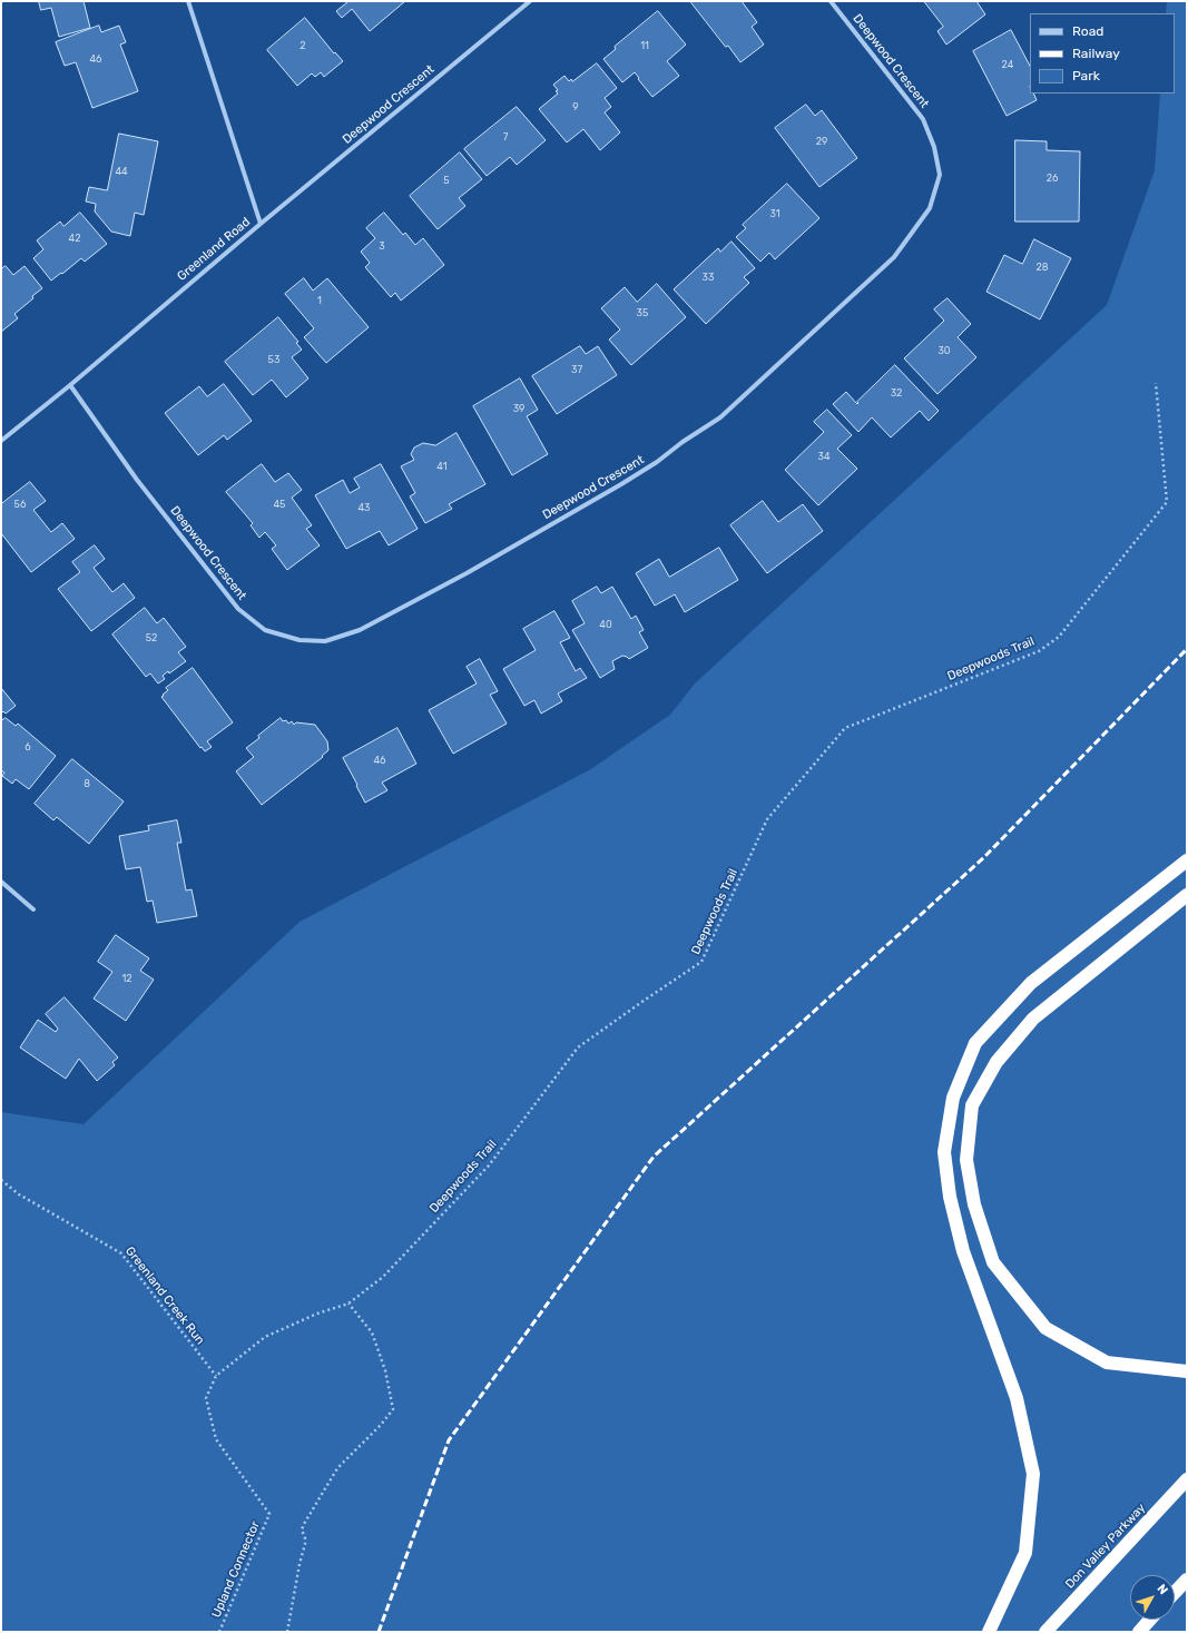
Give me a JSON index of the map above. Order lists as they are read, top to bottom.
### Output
{
  "streets": {
    "highway": ["Don Valley Parkway"],
    "street": ["Deepwood Crescent", "Greenland Road"],
    "path": ["Deepwoods Trail", "Greenland Creek Run", "Upland Connector"]
  },
  "crossings": [
    ["Deepwood Crescent", "Greenland Road"],
    ["Deepwoods Trail", "Greenland Creek Run"],
    ["Deepwoods Trail", "Upland Connector"]
  ],
  "house_numbers": [
    "2",
    "11",
    "46",
    "24",
    "9",
    "7",
    "29",
    "44",
    "26",
    "5",
    "31",
    "42",
    "3",
    "28",
    "33",
    "1",
    "35",
    "30",
    "53",
    "37",
    "32",
    "39",
    "34",
    "41",
    "56",
    "45",
    "43",
    "40",
    "52",
    "6",
    "46",
    "8",
    "12"
  ],
  "legend": ["Road", "Railway", "Park"],
  "north": "top right"
}
